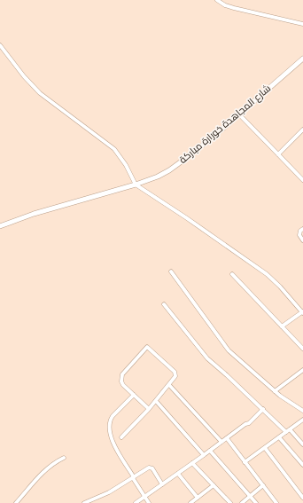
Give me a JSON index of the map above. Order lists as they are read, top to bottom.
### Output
{
  "streets": {
    "street": ["شارع المجاهدة خورارة مباركة"]
  }
}
